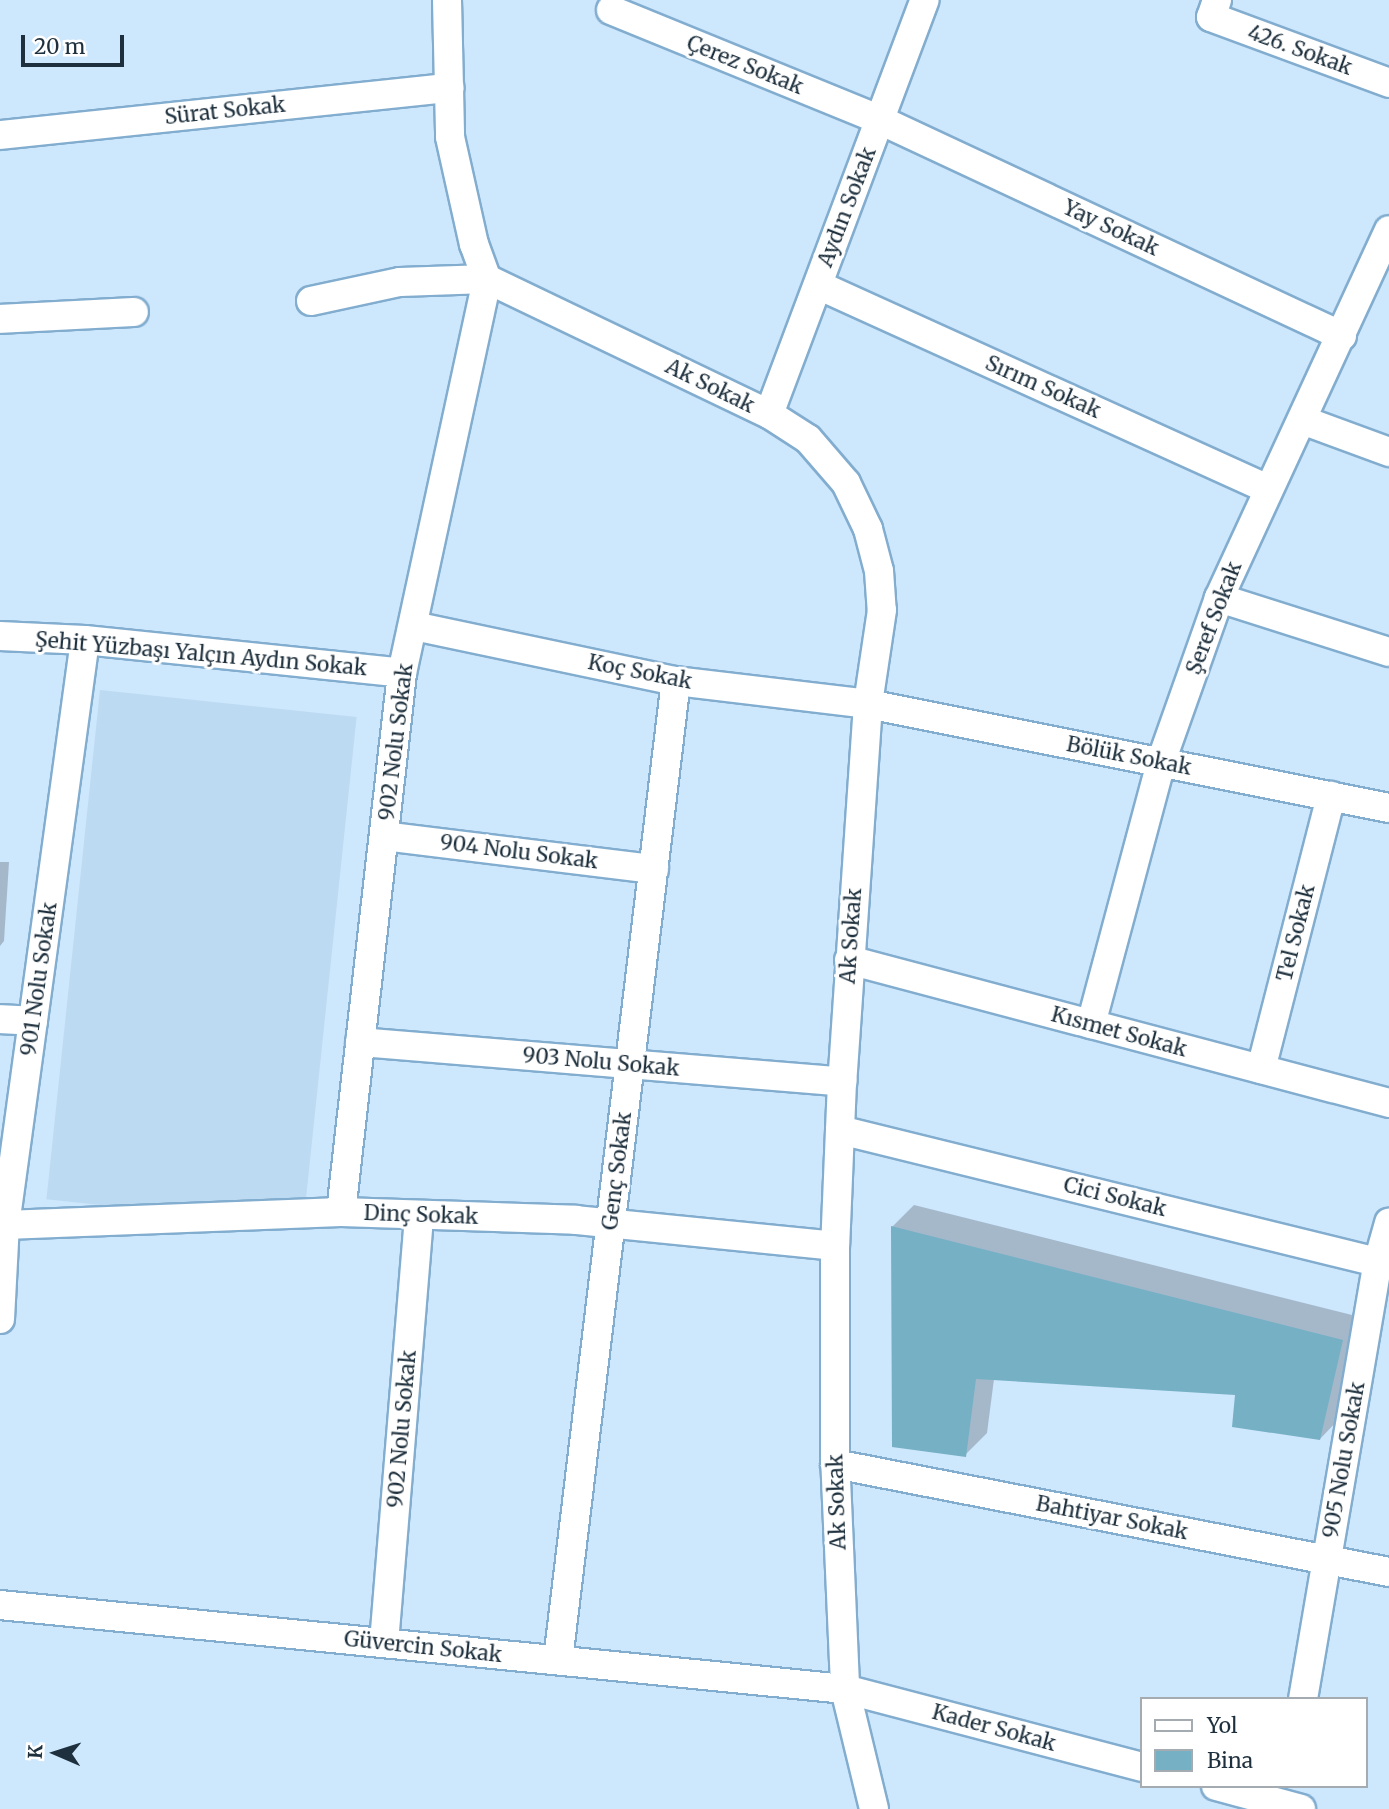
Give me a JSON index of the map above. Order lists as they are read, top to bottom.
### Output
{
  "streets": {
    "street": [
      "426. Sokak",
      "Çerez Sokak",
      "Sürat Sokak",
      "Aydın Sokak",
      "Yay Sokak",
      "Ak Sokak",
      "Sırım Sokak",
      "Şeref Sokak",
      "Şehit Yüzbaşı Yalçın Aydın Sokak",
      "Koç Sokak",
      "902 Nolu Sokak",
      "Bölük Sokak",
      "904 Nolu Sokak",
      "Tel Sokak",
      "901 Nolu Sokak",
      "Kısmet Sokak",
      "903 Nolu Sokak",
      "Genç Sokak",
      "Cici Sokak",
      "Dinç Sokak",
      "905 Nolu Sokak",
      "Bahtiyar Sokak",
      "Güvercin Sokak",
      "Kader Sokak"
    ]
  },
  "crossings": [
    ["Çerez Sokak", "Aydın Sokak"],
    ["Çerez Sokak", "Yay Sokak"],
    ["Aydın Sokak", "Yay Sokak"],
    ["Aydın Sokak", "Ak Sokak"],
    ["Aydın Sokak", "Sırım Sokak"],
    ["Yay Sokak", "Şeref Sokak"],
    ["Ak Sokak", "Koç Sokak"],
    ["Ak Sokak", "902 Nolu Sokak"],
    ["Ak Sokak", "Bölük Sokak"],
    ["Ak Sokak", "Kısmet Sokak"],
    ["Ak Sokak", "903 Nolu Sokak"],
    ["Ak Sokak", "Cici Sokak"],
    ["Ak Sokak", "Dinç Sokak"],
    ["Ak Sokak", "Bahtiyar Sokak"],
    ["Ak Sokak", "Güvercin Sokak"],
    ["Ak Sokak", "Kader Sokak"],
    ["Sırım Sokak", "Şeref Sokak"],
    ["Şeref Sokak", "Bölük Sokak"],
    ["Şeref Sokak", "Kısmet Sokak"],
    ["Şehit Yüzbaşı Yalçın Aydın Sokak", "902 Nolu Sokak"],
    ["Şehit Yüzbaşı Yalçın Aydın Sokak", "901 Nolu Sokak"],
    ["Koç Sokak", "902 Nolu Sokak"],
    ["Koç Sokak", "Bölük Sokak"],
    ["Koç Sokak", "Genç Sokak"],
    ["902 Nolu Sokak", "904 Nolu Sokak"],
    ["902 Nolu Sokak", "903 Nolu Sokak"],
    ["902 Nolu Sokak", "Dinç Sokak"],
    ["902 Nolu Sokak", "Güvercin Sokak"],
    ["Bölük Sokak", "Tel Sokak"],
    ["904 Nolu Sokak", "Genç Sokak"],
    ["Tel Sokak", "Kısmet Sokak"],
    ["901 Nolu Sokak", "Dinç Sokak"],
    ["903 Nolu Sokak", "Genç Sokak"],
    ["Genç Sokak", "Dinç Sokak"],
    ["Genç Sokak", "Güvercin Sokak"],
    ["Cici Sokak", "905 Nolu Sokak"],
    ["905 Nolu Sokak", "Bahtiyar Sokak"],
    ["Güvercin Sokak", "Kader Sokak"]
  ],
  "legend": ["Yol", "Bina"],
  "scale_bar": "20 m",
  "north": "left"
}
